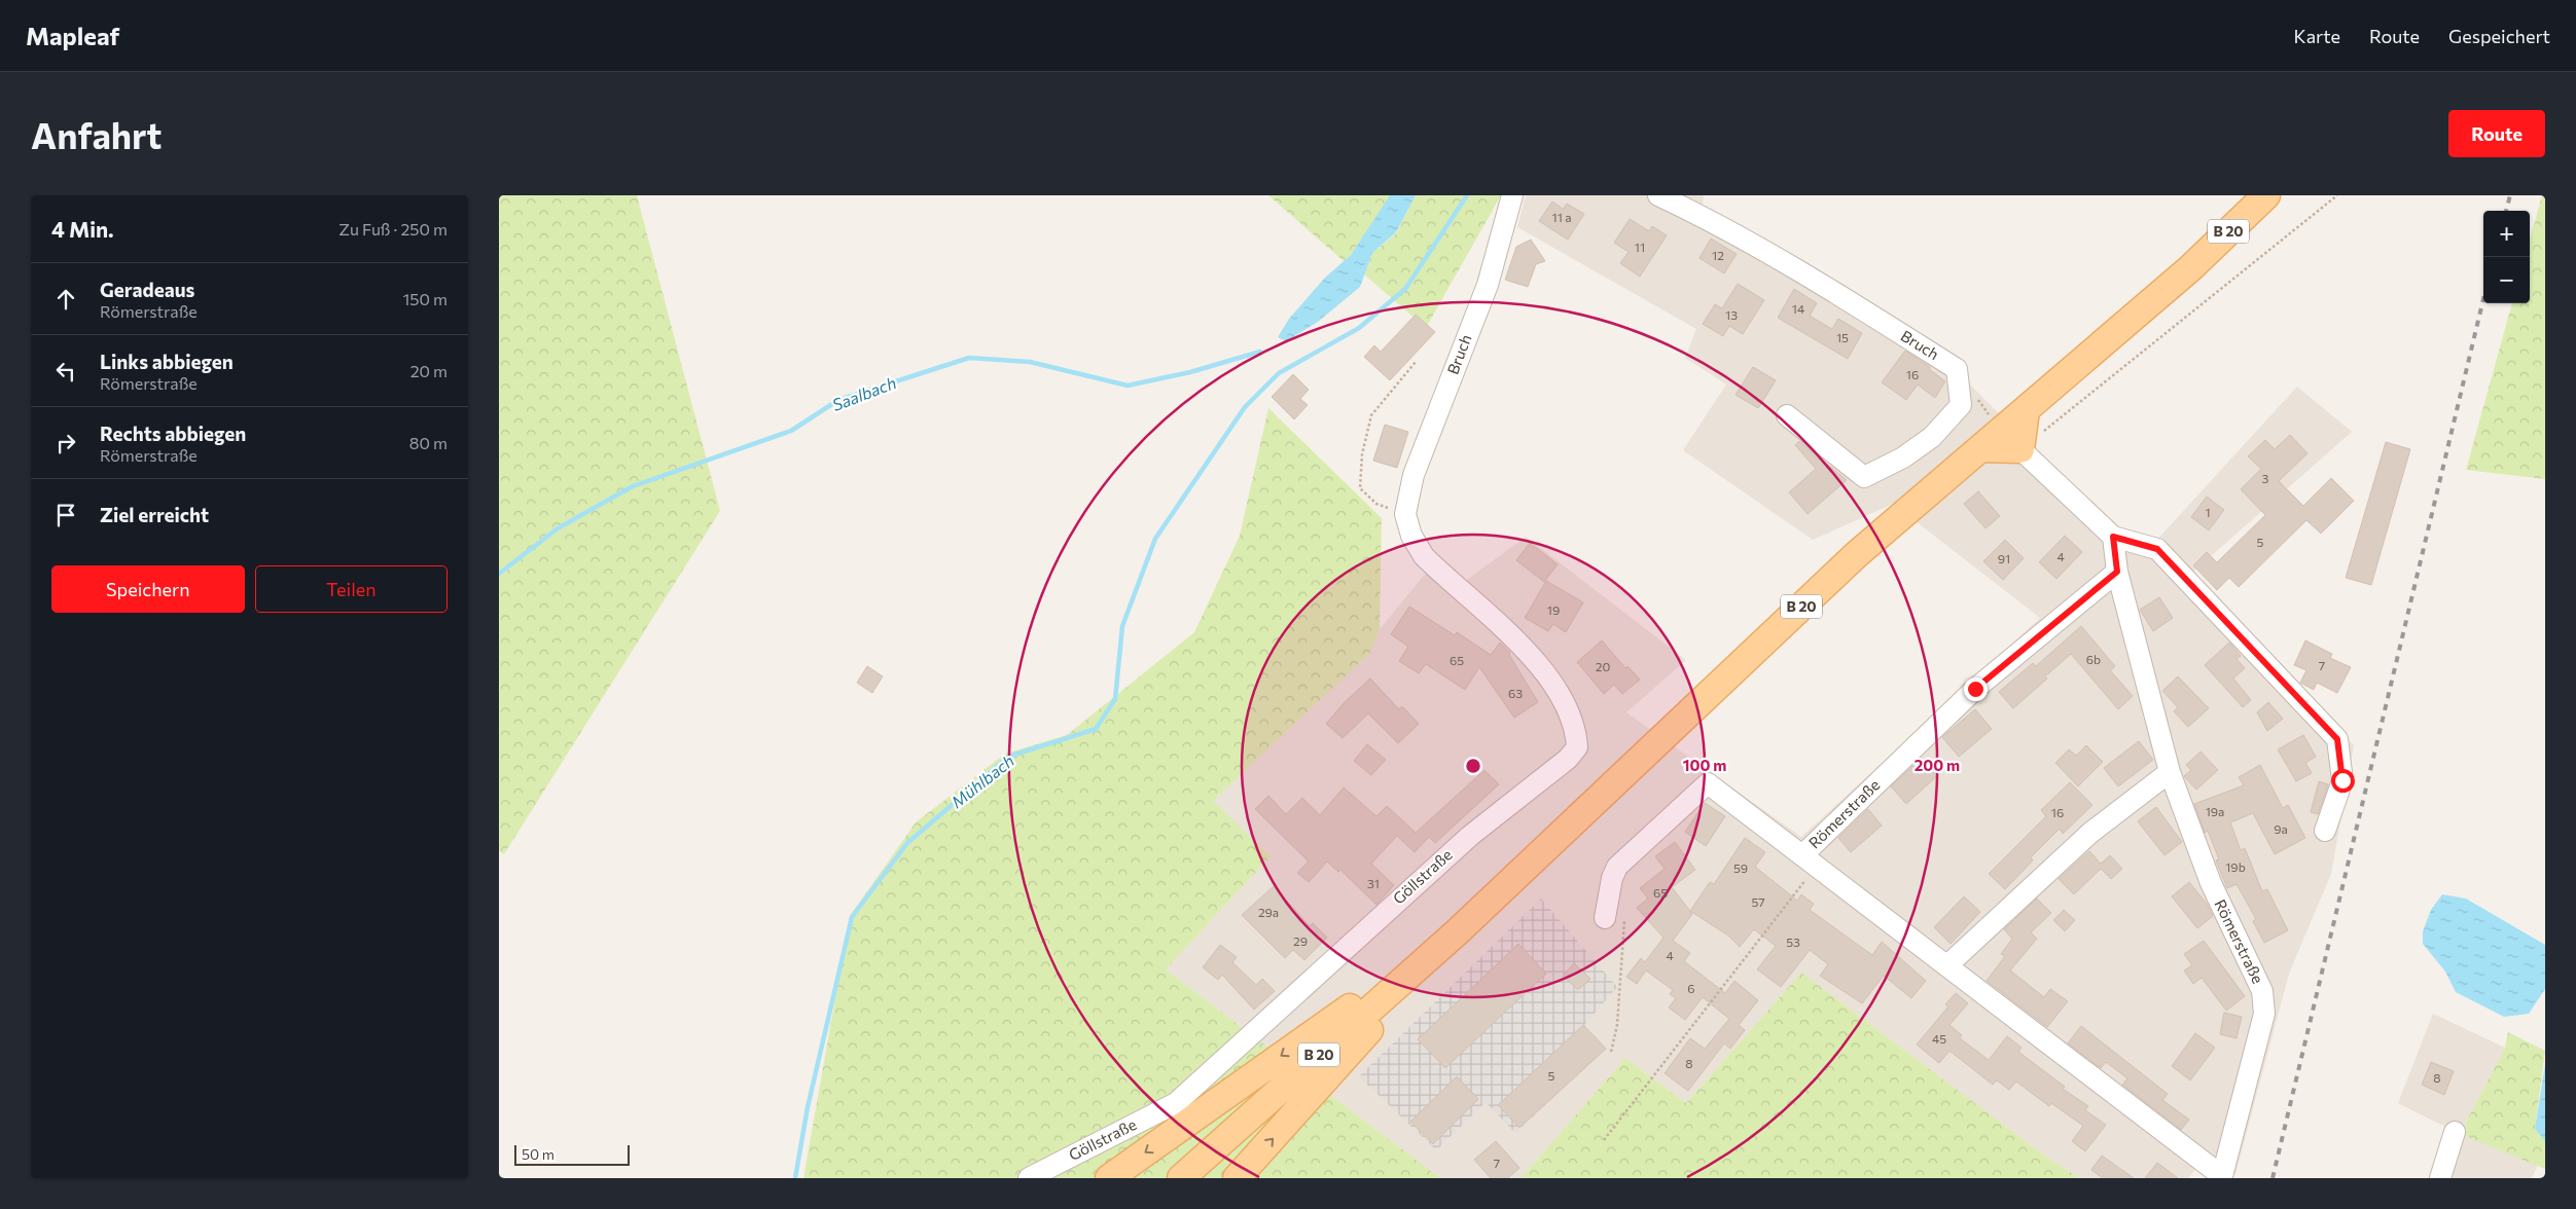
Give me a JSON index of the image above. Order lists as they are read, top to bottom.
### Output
{
  "streets": {
    "main road": ["B 20"],
    "street": ["Bruch", "Römerstraße", "Göllstraße"]
  },
  "crossings": [
    ["Bruch", "Göllstraße"]
  ],
  "water": ["Saalbach", "Mühlbach"],
  "house_numbers": [
    "11 a",
    "11",
    "12",
    "14",
    "13",
    "15",
    "16",
    "3",
    "1",
    "5",
    "4",
    "91",
    "19",
    "6b",
    "65",
    "7",
    "20",
    "63",
    "19a",
    "16",
    "9a",
    "19b",
    "59",
    "31",
    "65",
    "57",
    "29a",
    "29",
    "53",
    "4",
    "6",
    "45",
    "8",
    "5",
    "8",
    "7"
  ],
  "scale_bar": "50 m",
  "page": {
    "header": "Mapleaf",
    "nav": ["Karte", "Route", "Gespeichert"],
    "buttons": [
      "Route",
      ["Speichern", "Teilen"]
    ],
    "title": "Anfahrt",
    "heading": ["4 Min.", "Zu Fuß · 250 m"],
    "map_buttons": ["+", "−"],
    "list": [
      ["Geradeaus", "Römerstraße", "150 m"],
      ["Links abbiegen", "Römerstraße", "20 m"],
      ["Rechts abbiegen", "Römerstraße", "80 m"],
      "Ziel erreicht"
    ],
    "scale": "50 m"
  },
  "rings": ["100 m", "200 m"]
}
